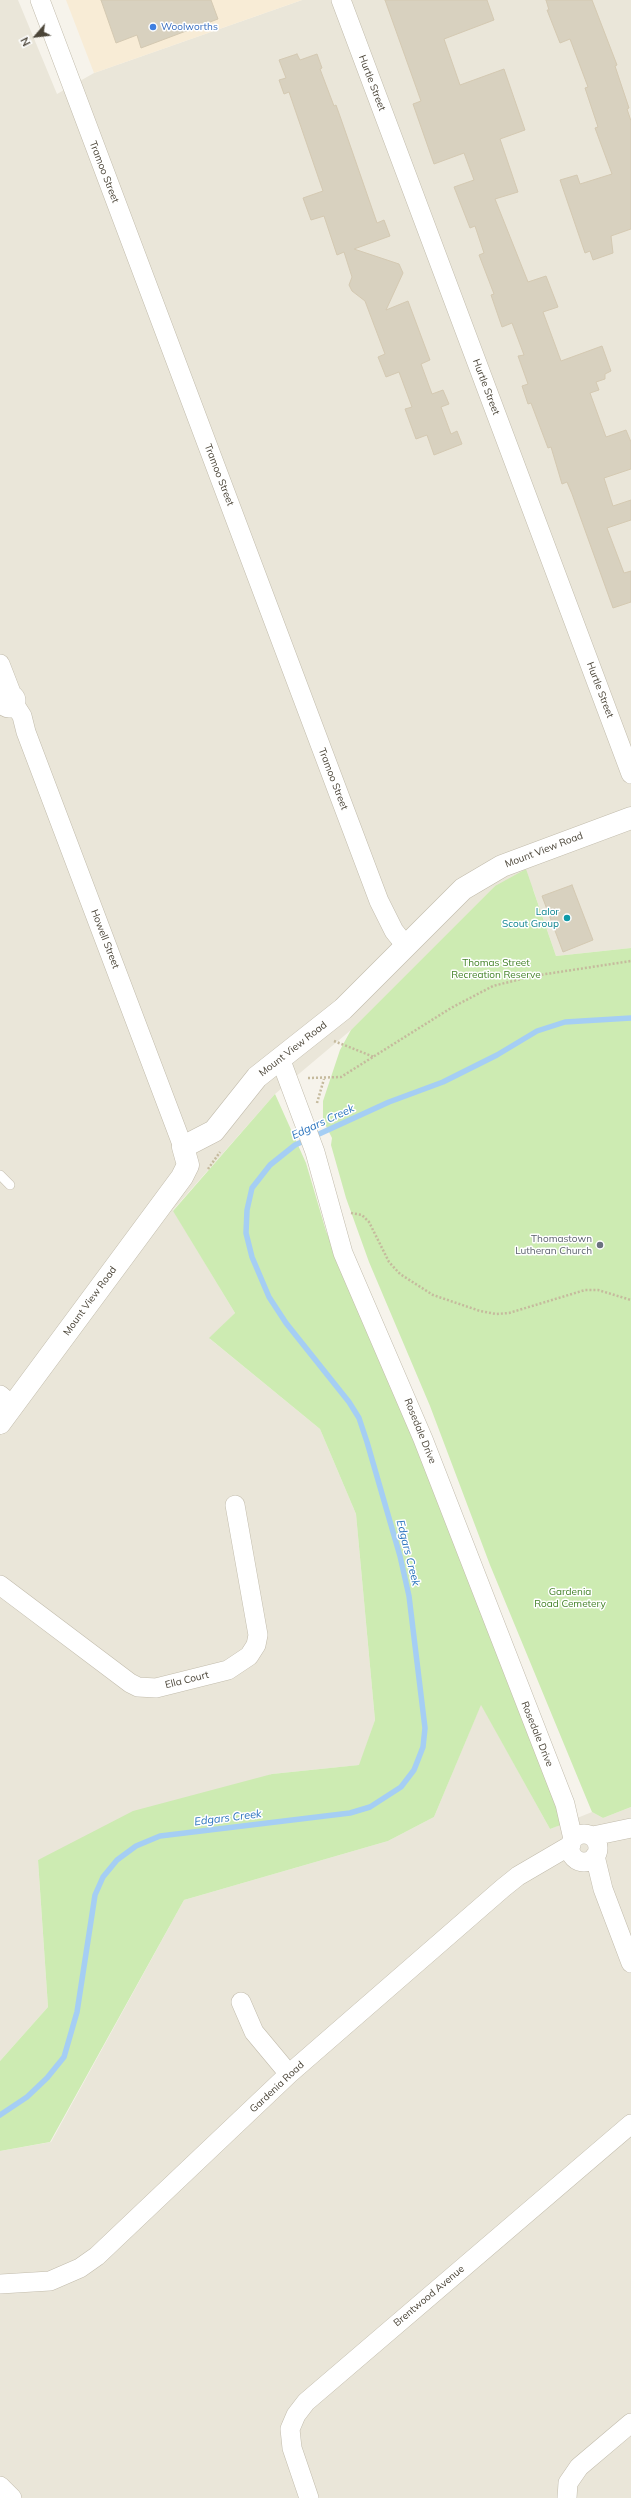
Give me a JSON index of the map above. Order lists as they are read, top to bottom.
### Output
{
  "streets": {
    "street": [
      "Hurtle Street",
      "Tramoo Street",
      "Mount View Road",
      "Howell Street",
      "Rosedale Drive",
      "Ella Court",
      "Gardenia Road",
      "Brentwood Avenue"
    ]
  },
  "crossings": [
    ["Tramoo Street", "Mount View Road"],
    ["Mount View Road", "Howell Street"],
    ["Mount View Road", "Rosedale Drive"],
    ["Rosedale Drive", "Gardenia Road"]
  ],
  "water": ["Edgars Creek"],
  "parks": ["Thomas Street Recreation Reserve", "Gardenia Road Cemetery"],
  "places": ["Woolworths", "Lalor Scout Group", "Thomastown Lutheran Church"],
  "north": "bottom left"
}
